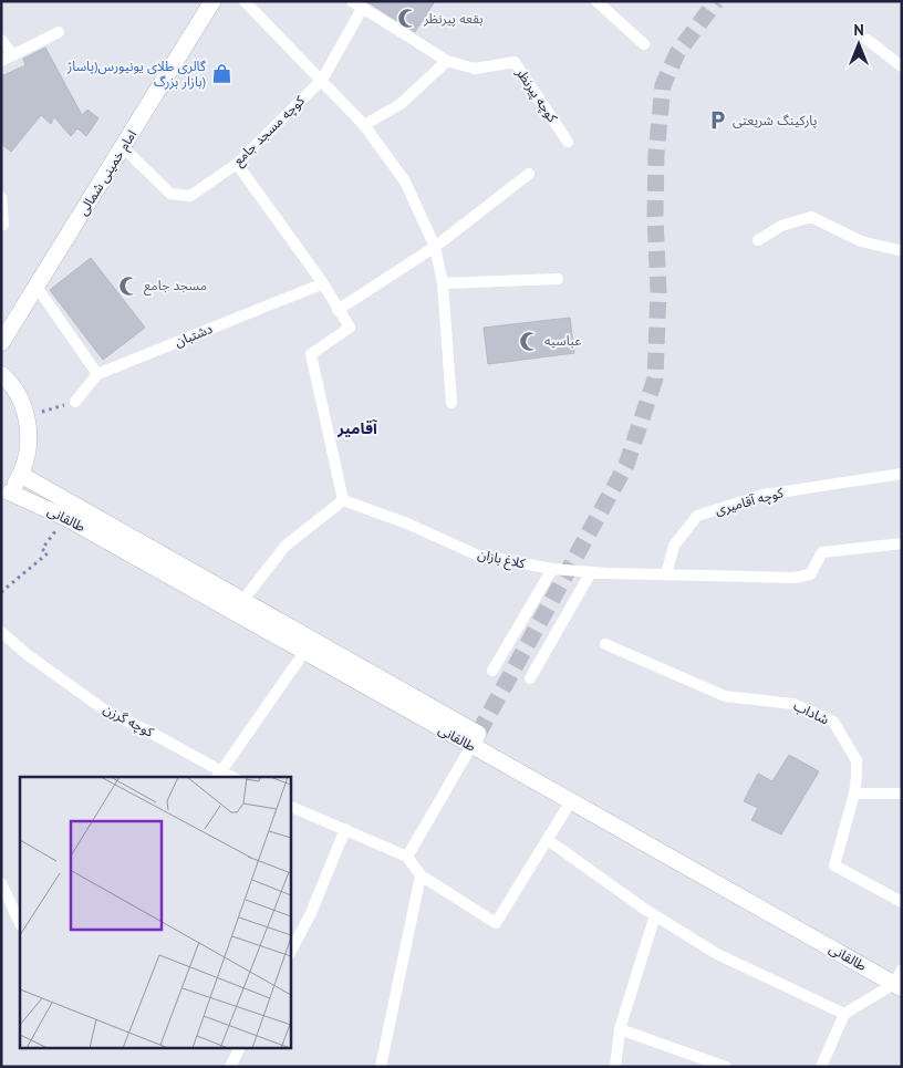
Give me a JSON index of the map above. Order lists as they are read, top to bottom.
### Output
{
  "streets": {
    "main road": ["امام خمینی شمالی", "طالقانی"],
    "lane": [
      "کوچه پیرنظر",
      "کوچه مسجد جامع",
      "دشتبان",
      "کوچه آقامیری",
      "کلاغ بازان",
      "شاداب",
      "کوچه گرزن"
    ]
  },
  "crossings": [
    ["کوچه پیرنظر", "کوچه مسجد جامع"],
    ["کوچه مسجد جامع", "امام خمینی شمالی"],
    ["کوچه آقامیری", "کلاغ بازان"]
  ],
  "districts": ["آقامیر"],
  "places": {
    "mosque": ["بقعه پیرنظر", "مسجد جامع", "عباسیه"],
    "shop": ["گالری طلای یونیورس(پاساژ بازار بزرگ)"],
    "parking": ["پارکینگ شریعتی"]
  },
  "north": "top"
}
